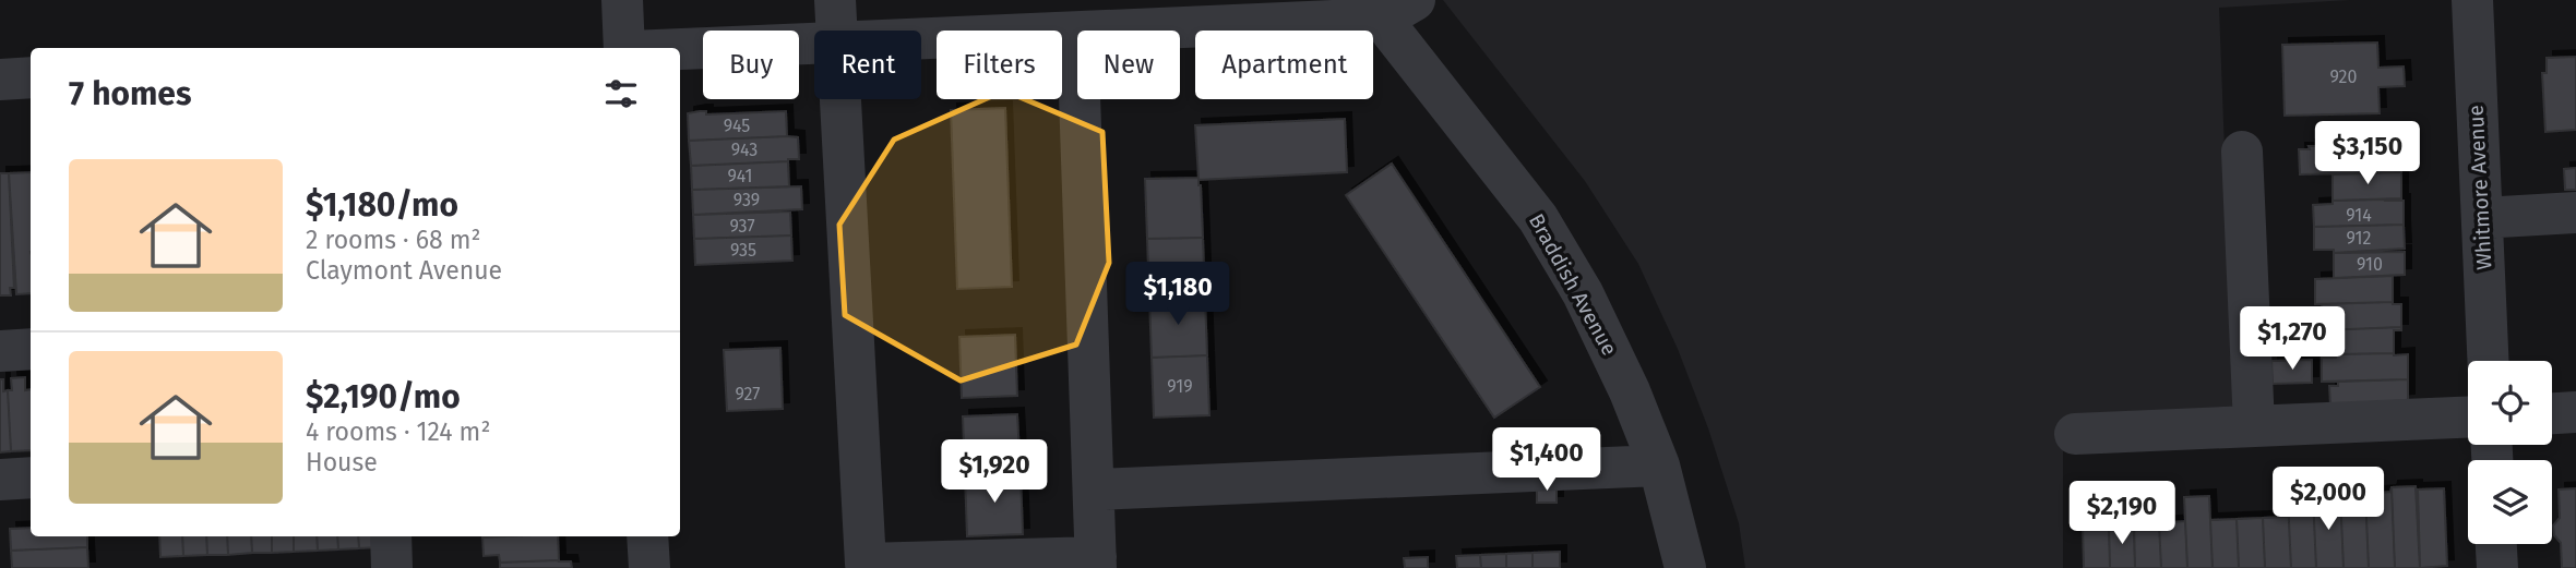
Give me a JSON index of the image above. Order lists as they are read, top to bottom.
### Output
{
  "streets": {
    "street": ["Whitmore Avenue", "Braddish Avenue"]
  },
  "house_numbers": [
    "920",
    "945",
    "943",
    "941",
    "939",
    "914",
    "937",
    "912",
    "935",
    "910",
    "919",
    "927"
  ],
  "page": {
    "chip": [
      "Buy",
      "Rent",
      "Filters",
      "New",
      "Apartment"
    ],
    "heading": "7 homes",
    "price": [
      "$3,150",
      "$1,180",
      "$1,270",
      "$1,400",
      "$1,920",
      "$2,000",
      "$2,190"
    ],
    "list": [
      {
        "name": "$1,180/mo",
        "note": "2 rooms · 68 m² · Claymont Avenue"
      },
      {
        "name": "$2,190/mo",
        "note": "4 rooms · 124 m² · House"
      }
    ]
  }
}
